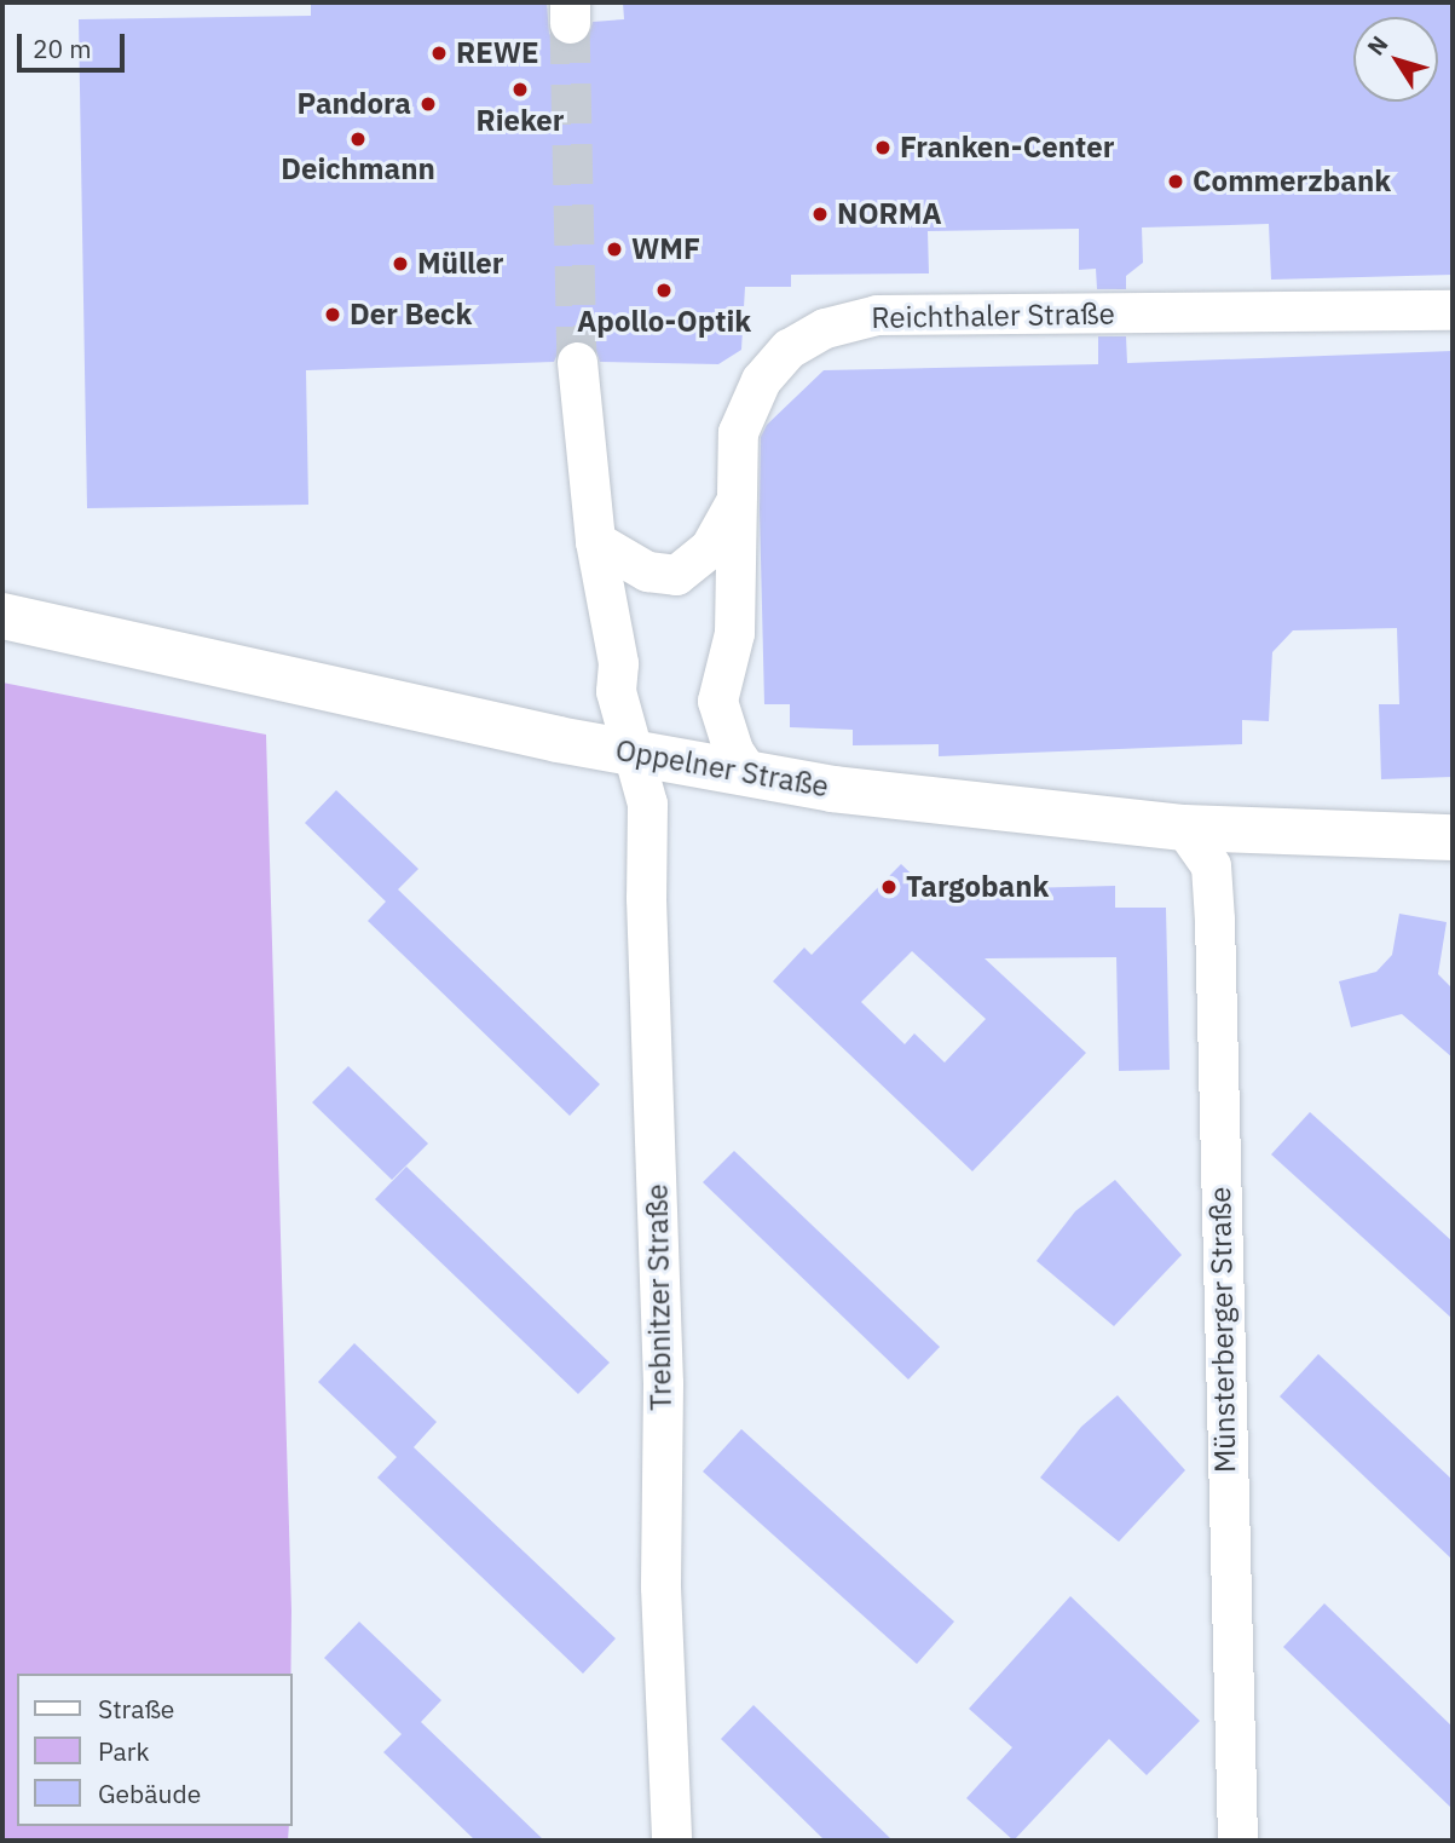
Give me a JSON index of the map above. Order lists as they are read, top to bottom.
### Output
{
  "streets": {
    "street": [
      "Reichthaler Straße",
      "Oppelner Straße",
      "Trebnitzer Straße",
      "Münsterberger Straße"
    ]
  },
  "crossings": [
    ["Reichthaler Straße", "Oppelner Straße"],
    ["Oppelner Straße", "Trebnitzer Straße"],
    ["Oppelner Straße", "Münsterberger Straße"]
  ],
  "places": [
    "REWE",
    "Rieker",
    "Pandora",
    "Deichmann",
    "Franken-Center",
    "Commerzbank",
    "NORMA",
    "WMF",
    "Müller",
    "Apollo-Optik",
    "Der Beck",
    "Targobank"
  ],
  "legend": ["Straße", "Park", "Gebäude"],
  "scale_bar": "20 m",
  "north": "top left"
}
